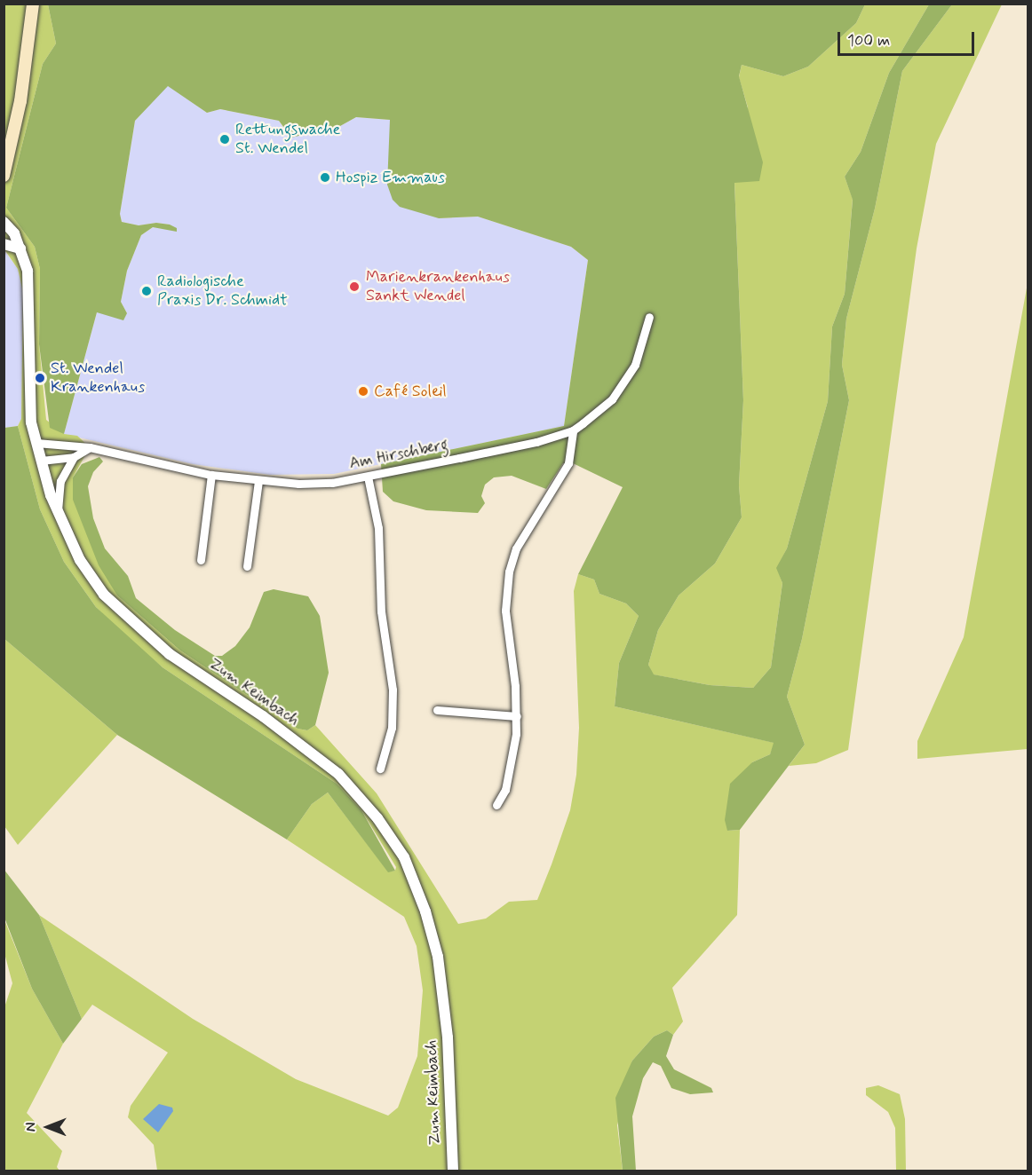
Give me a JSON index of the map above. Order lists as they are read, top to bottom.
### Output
{
  "streets": {
    "street": ["Am Hirschberg", "Zum Keimbach"]
  },
  "crossings": [
    ["Am Hirschberg", "Zum Keimbach"]
  ],
  "places": [
    "Rettungswache St. Wendel",
    "Hospiz Emmaus",
    "Marienkrankenhaus Sankt Wendel",
    "Radiologische Praxis Dr. Schmidt",
    "St. Wendel Krankenhaus",
    "Café Soleil"
  ],
  "scale_bar": "100 m",
  "north": "left"
}
